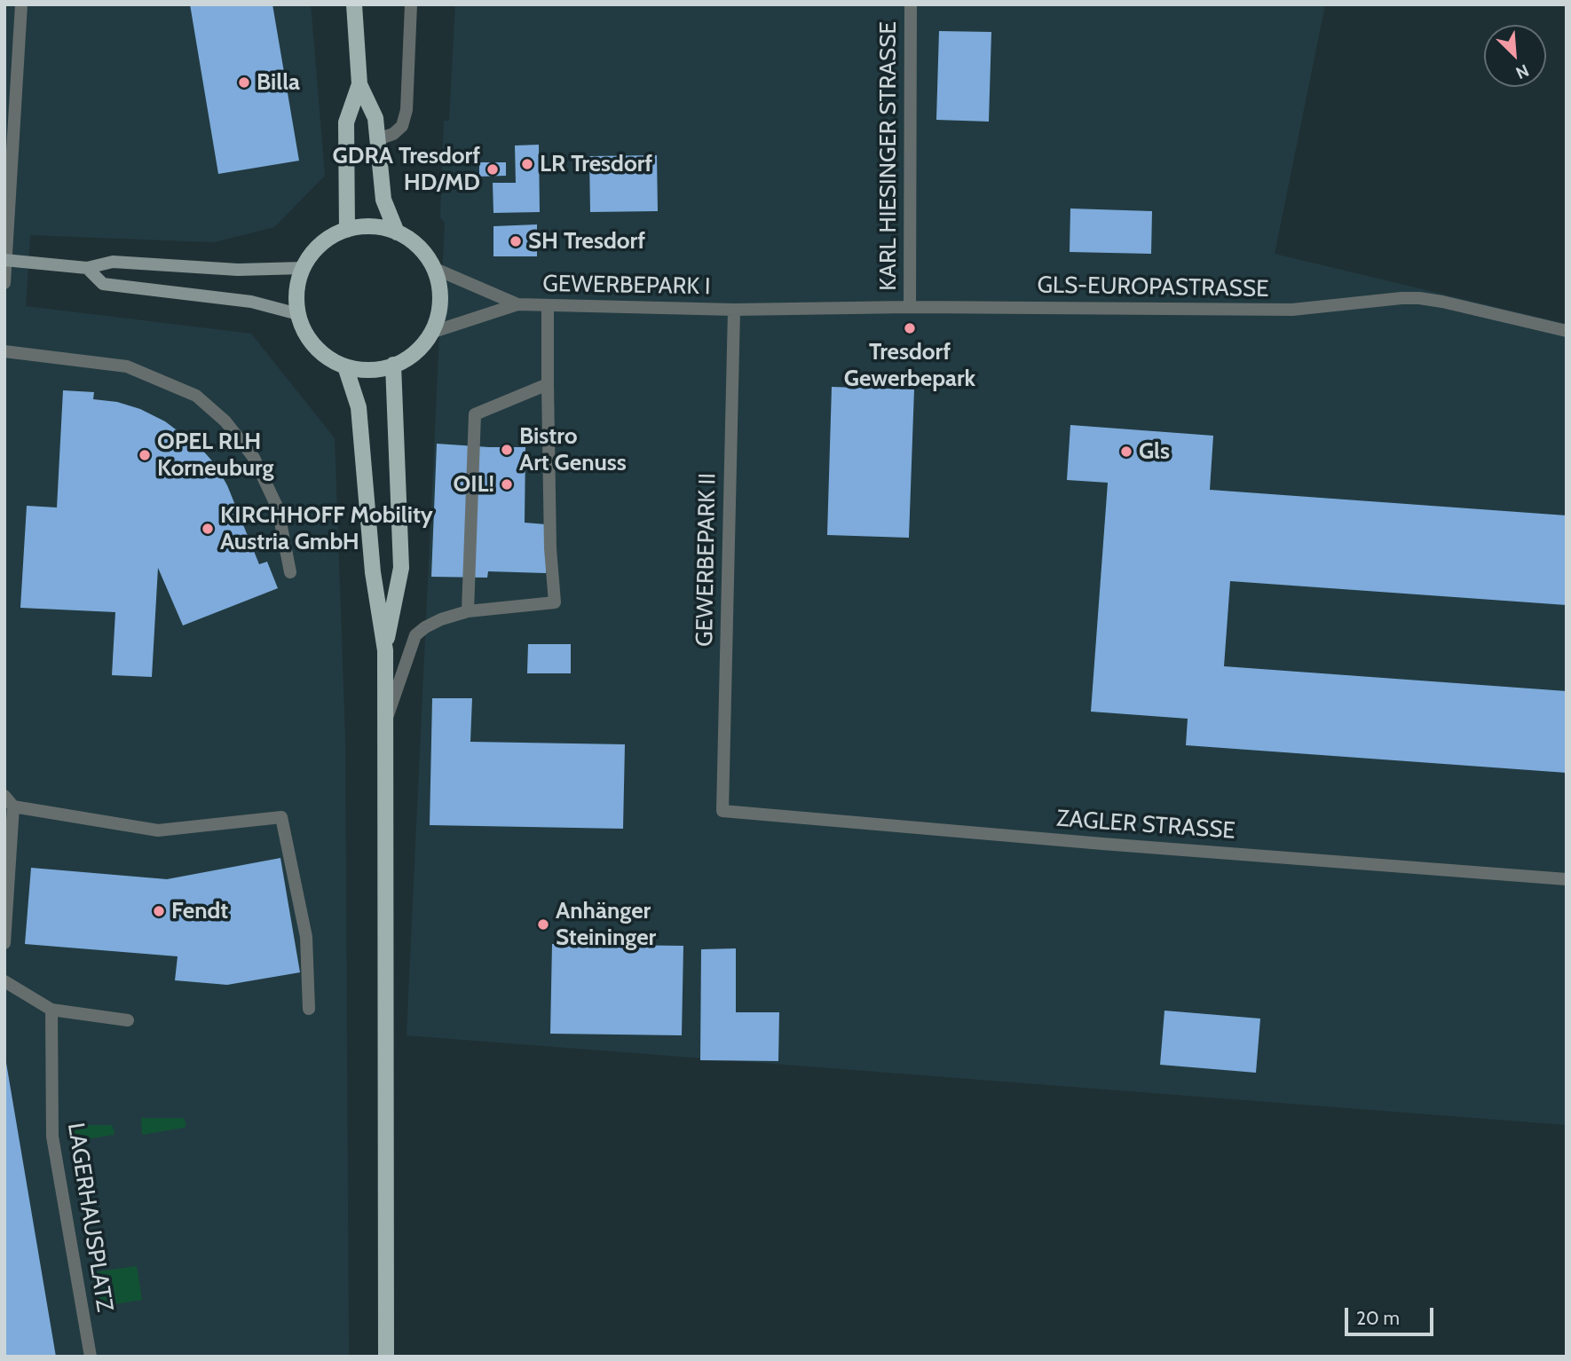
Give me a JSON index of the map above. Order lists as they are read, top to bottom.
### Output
{
  "streets": {
    "street": [
      "KARL HIESINGER STRASSE",
      "GEWERBEPARK I",
      "GLS-EUROPASTRASSE",
      "GEWERBEPARK II",
      "ZAGLER STRASSE",
      "LAGERHAUSPLATZ"
    ]
  },
  "crossings": [
    ["KARL HIESINGER STRASSE", "GLS-EUROPASTRASSE"],
    ["GEWERBEPARK I", "GLS-EUROPASTRASSE"],
    ["GEWERBEPARK I", "GEWERBEPARK II"],
    ["GLS-EUROPASTRASSE", "GEWERBEPARK II"],
    ["GEWERBEPARK II", "ZAGLER STRASSE"]
  ],
  "places": [
    "Billa",
    "LR Tresdorf",
    "GDRA Tresdorf HD/MD",
    "SH Tresdorf",
    "Tresdorf Gewerbepark",
    "Bistro Art Genuss",
    "Gls",
    "OPEL RLH Korneuburg",
    "OIL!",
    "KIRCHHOFF Mobility Austria GmbH",
    "Fendt",
    "Anhänger Steininger"
  ],
  "scale_bar": "20 m",
  "north": "bottom right"
}
